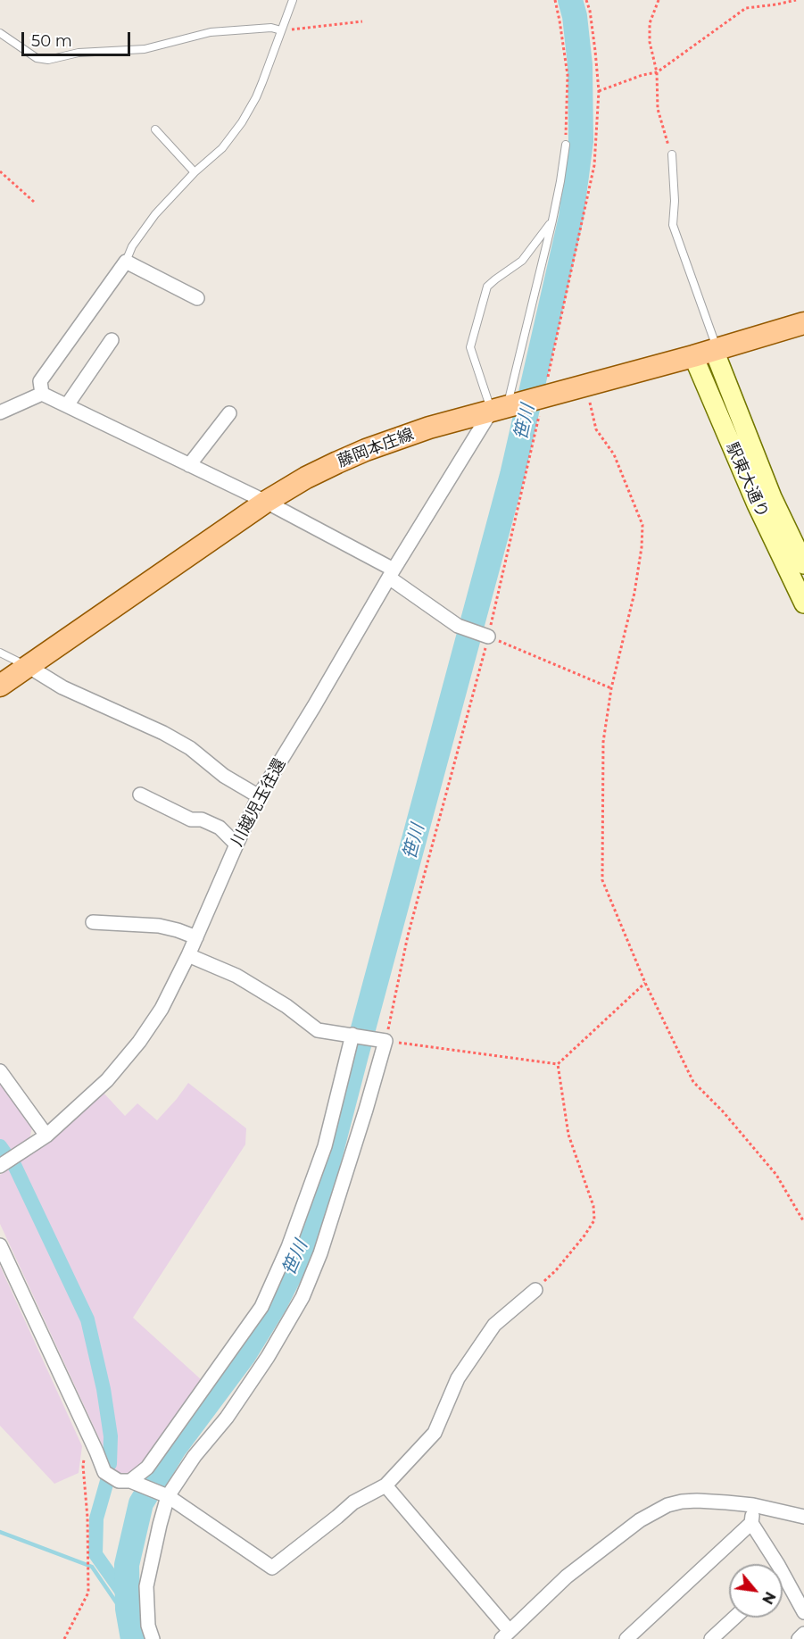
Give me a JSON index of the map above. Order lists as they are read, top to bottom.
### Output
{
  "streets": {
    "main road": ["藤岡本庄線"],
    "street": ["駅東大通り", "川越児玉往還"]
  },
  "crossings": [
    ["藤岡本庄線", "駅東大通り"],
    ["藤岡本庄線", "川越児玉往還"]
  ],
  "water": ["笹川"],
  "scale_bar": "50 m",
  "north": "bottom right"
}
